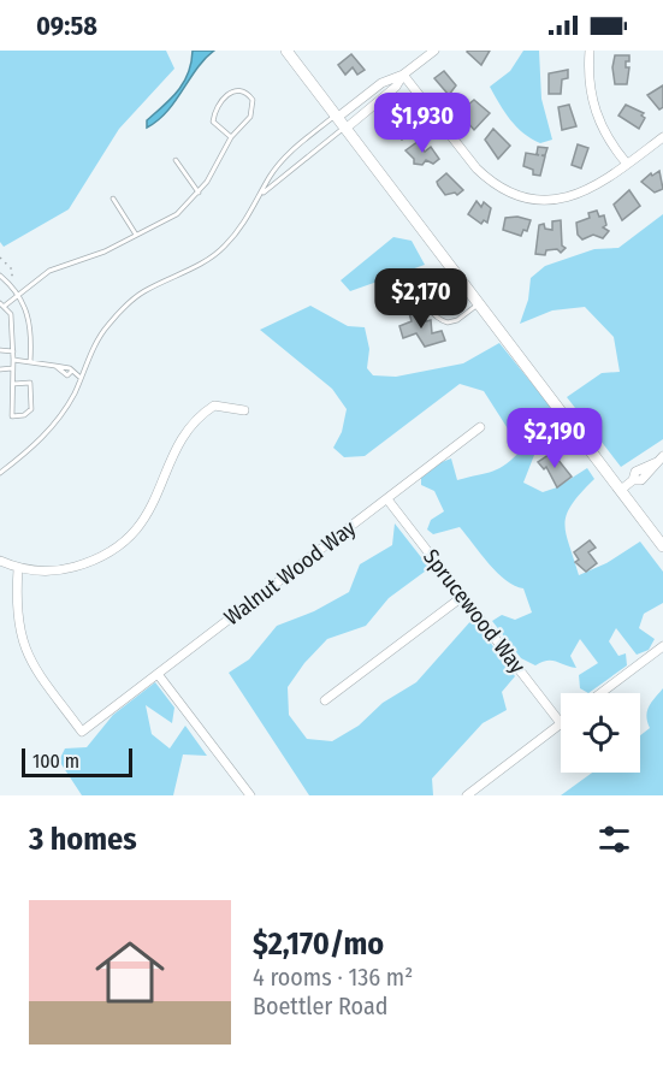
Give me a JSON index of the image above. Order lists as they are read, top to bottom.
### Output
{
  "streets": {
    "street": ["Walnut Wood Way", "Sprucewood Way"]
  },
  "crossings": [
    ["Walnut Wood Way", "Sprucewood Way"]
  ],
  "scale_bar": "100 m",
  "page": {
    "status": "09:58",
    "price": ["$1,930", "$2,170", "$2,190"],
    "scale": "100 m",
    "heading": "3 homes",
    "list": [
      {
        "name": "$2,170/mo",
        "note": "4 rooms · 136 m² · Boettler Road"
      }
    ]
  }
}
